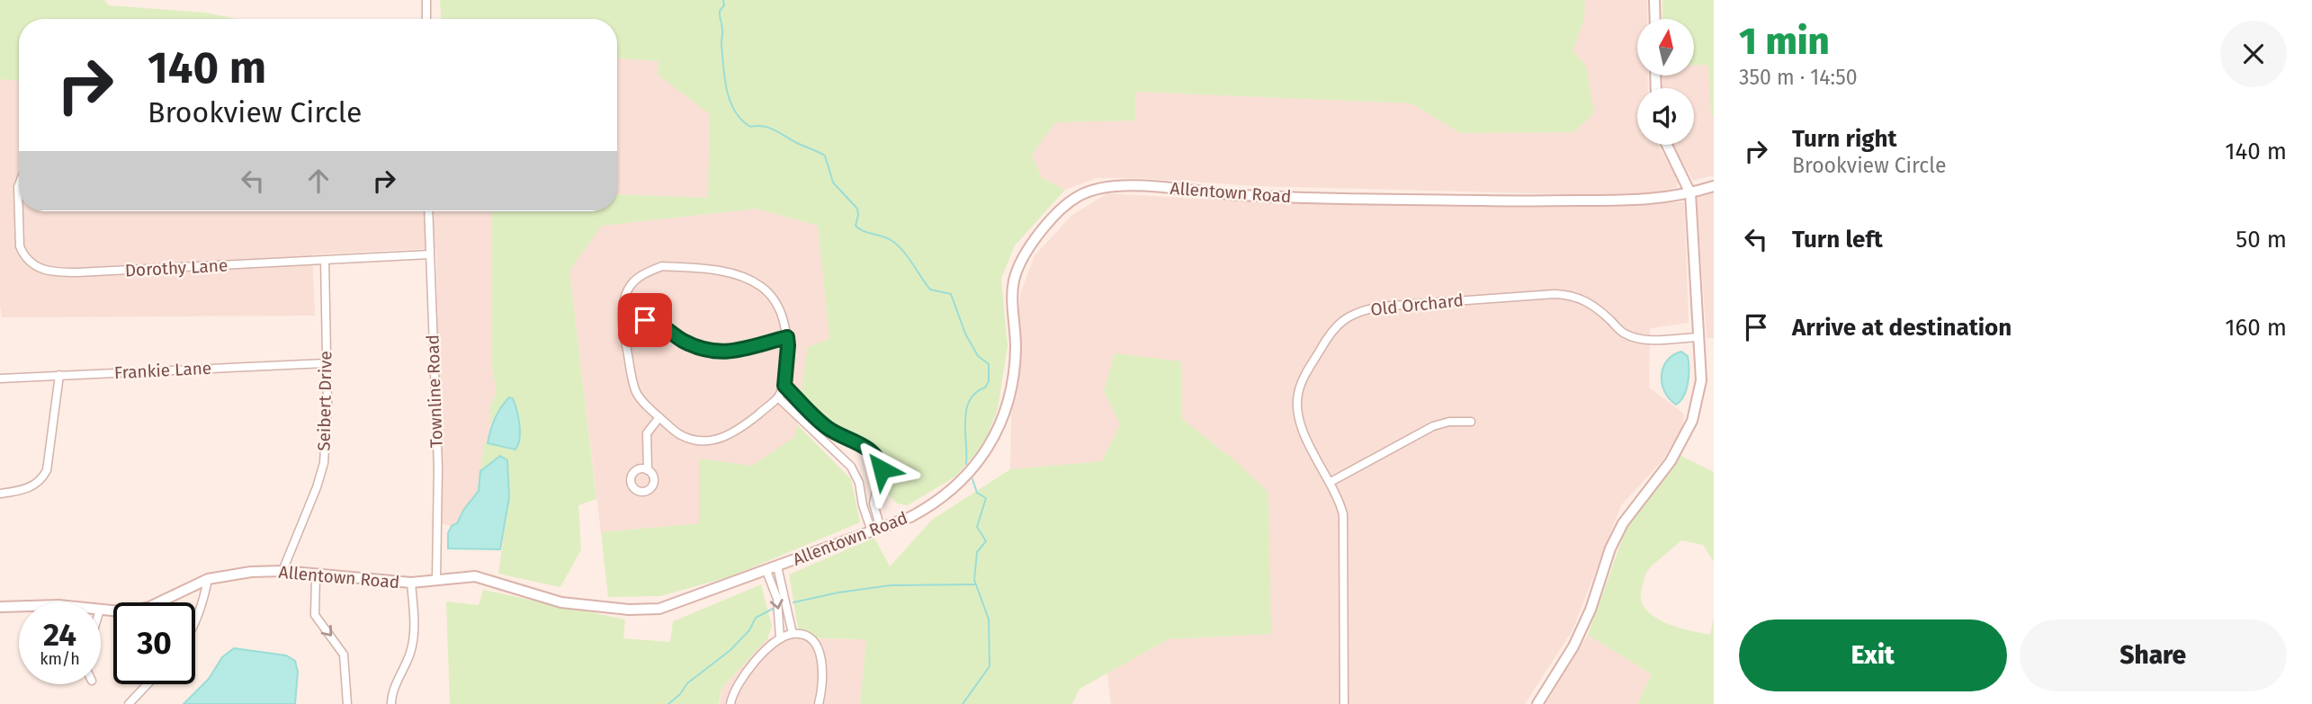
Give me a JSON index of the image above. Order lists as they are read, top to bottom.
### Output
{
  "streets": {
    "street": [
      "Allentown Road",
      "Dorothy Lane",
      "Old Orchard",
      "Frankie Lane",
      "Townline Road",
      "Seibert Drive"
    ]
  },
  "crossings": [
    ["Allentown Road", "Townline Road"],
    ["Allentown Road", "Seibert Drive"],
    ["Dorothy Lane", "Townline Road"],
    ["Dorothy Lane", "Seibert Drive"],
    ["Frankie Lane", "Seibert Drive"]
  ],
  "north": "top",
  "page": {
    "heading": ["1 min", "350 m · 14:50"],
    "turn": ["140 m", "Brookview Circle"],
    "list": [
      {
        "name": "Turn right",
        "note": "Brookview Circle",
        "value": "140 m"
      },
      {
        "name": "Turn left",
        "value": "50 m"
      },
      {
        "name": "Arrive at destination",
        "value": "160 m"
      }
    ],
    "speed": "24 km/h",
    "limit": "30",
    "buttons": ["Exit", "Share"]
  }
}
